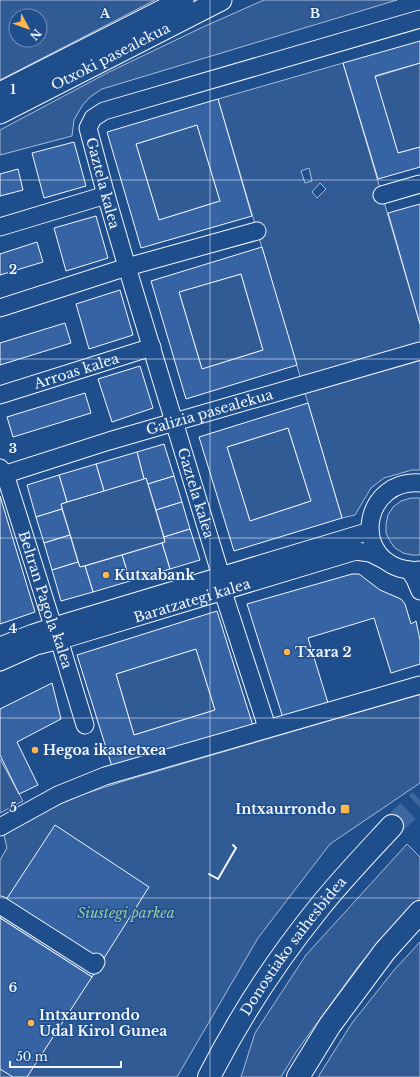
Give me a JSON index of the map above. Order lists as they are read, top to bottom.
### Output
{
  "streets": {
    "highway": ["Donostiako saihesbidea"],
    "main road": ["Otxoki pasealekua"],
    "street": [
      "Gaztela kalea",
      "Arroas kalea",
      "Galizia pasealekua",
      "Beltran Pagola kalea",
      "Baratzategi kalea"
    ]
  },
  "crossings": [
    ["Gaztela kalea", "Arroas kalea"],
    ["Gaztela kalea", "Galizia pasealekua"],
    ["Gaztela kalea", "Baratzategi kalea"],
    ["Galizia pasealekua", "Beltran Pagola kalea"],
    ["Beltran Pagola kalea", "Baratzategi kalea"]
  ],
  "parks": ["Siustegi parkea"],
  "places": {
    "other": [
      "Kutxabank",
      "Txara 2",
      "Hegoa ikastetxea",
      "Intxaurrondo Udal Kirol Gunea"
    ],
    "transit": ["Intxaurrondo"]
  },
  "scale_bar": "50 m",
  "north": "bottom right",
  "grid": {
    "columns": ["A", "B"],
    "rows": [
      "1",
      "2",
      "3",
      "4",
      "5",
      "6"
    ]
  }
}
